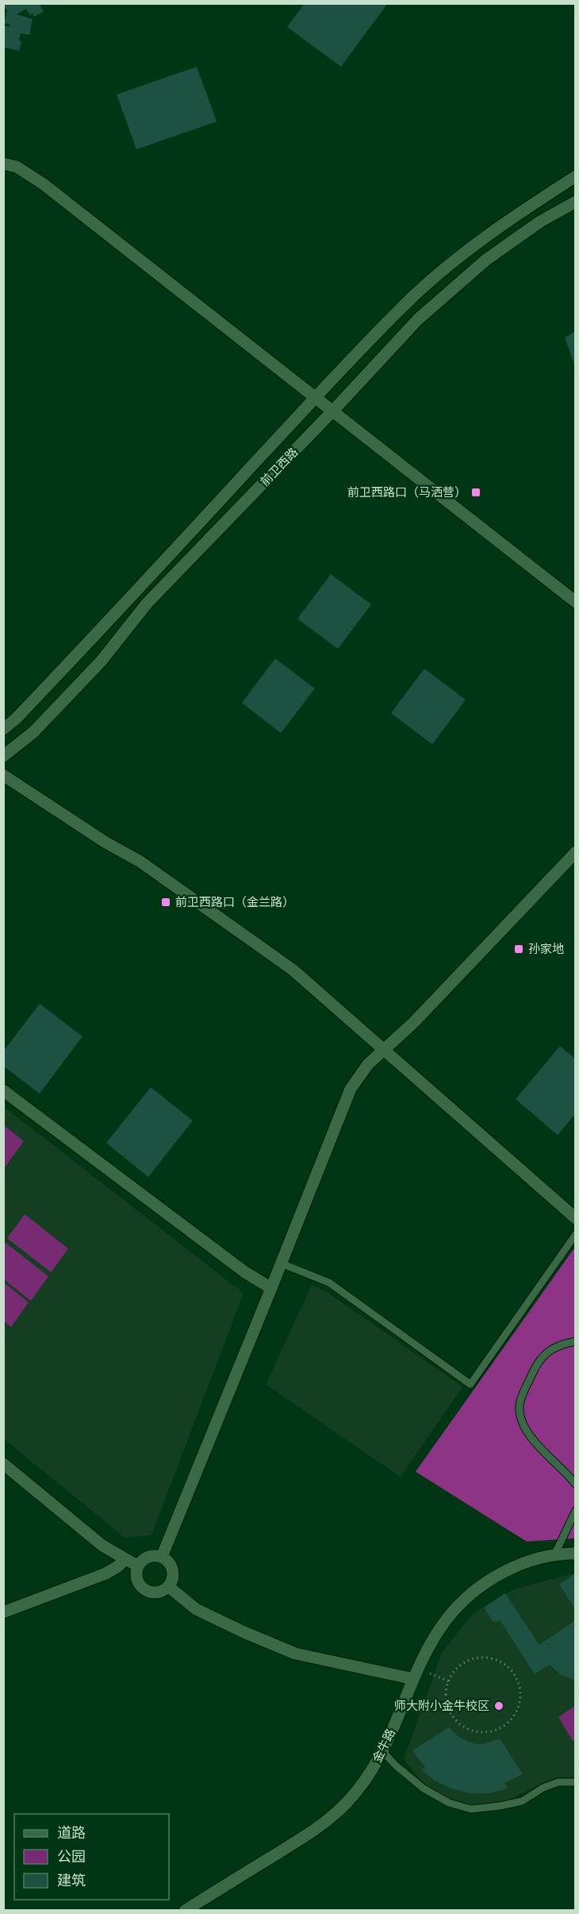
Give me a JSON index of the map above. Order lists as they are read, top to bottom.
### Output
{
  "streets": {
    "street": ["前卫西路", "金牛路"]
  },
  "places": {
    "transit": ["前卫西路口（马洒营）", "前卫西路口（金兰路）", "孙家地"],
    "other": ["师大附小金牛校区"]
  },
  "legend": ["道路", "公园", "建筑"]
}
